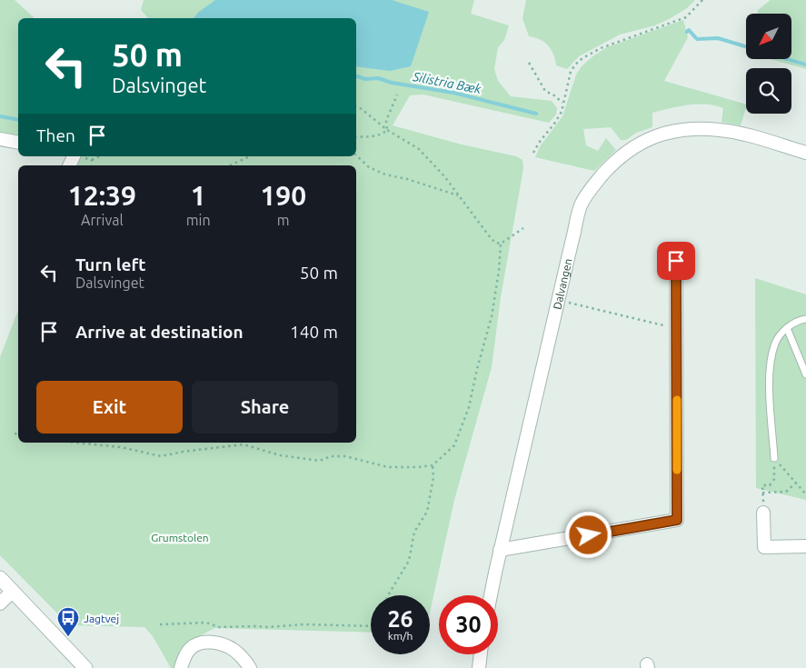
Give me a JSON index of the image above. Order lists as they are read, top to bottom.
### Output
{
  "streets": {
    "street": ["Dalvangen"]
  },
  "water": ["Silistria Bæk"],
  "parks": ["Grumstolen"],
  "places": {
    "bus stop": ["Jagtvej"]
  },
  "north": "bottom left",
  "page": {
    "turn": ["50 m", "Dalsvinget"],
    "then": "Then",
    "eta": [
      "12:39",
      "Arrival",
      "1",
      "min",
      "190",
      "m"
    ],
    "list": [
      {
        "name": "Turn left",
        "note": "Dalsvinget",
        "value": "50 m"
      },
      {
        "name": "Arrive at destination",
        "value": "140 m"
      }
    ],
    "buttons": ["Exit", "Share"],
    "speed": "26 km/h",
    "limit": "30"
  }
}
